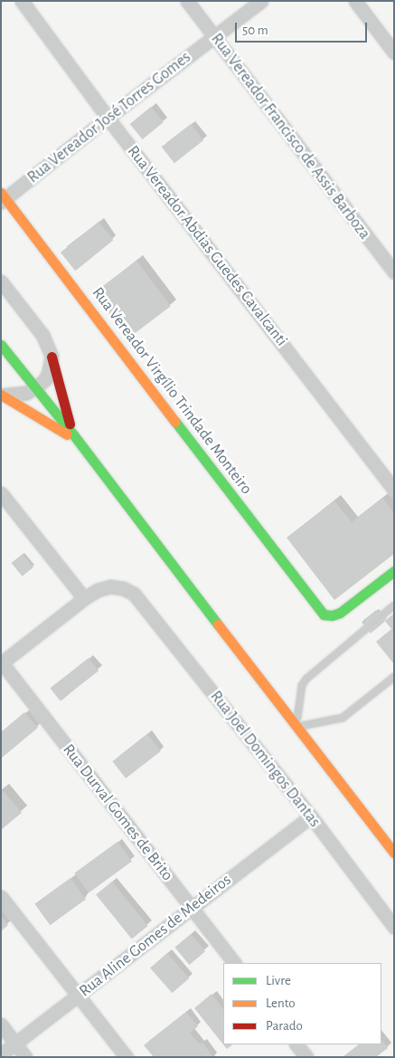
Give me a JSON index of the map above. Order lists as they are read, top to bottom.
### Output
{
  "streets": {
    "main road": ["Rua Vereador Virgílio Trindade Monteiro"],
    "street": [
      "Rua Vereador José Torres Gomes",
      "Rua Vereador Francisco de Assis Barboza",
      "Rua Vereador Abdias Guedes Cavalcanti",
      "Rua Joel Domingos Dantas",
      "Rua Durval Gomes de Brito",
      "Rua Aline Gomes de Medeiros"
    ]
  },
  "crossings": [
    ["Rua Vereador José Torres Gomes", "Rua Vereador Francisco de Assis Barboza"],
    ["Rua Vereador José Torres Gomes", "Rua Vereador Abdias Guedes Cavalcanti"],
    ["Rua Vereador José Torres Gomes", "Rua Vereador Virgílio Trindade Monteiro"],
    ["Rua Joel Domingos Dantas", "Rua Aline Gomes de Medeiros"],
    ["Rua Durval Gomes de Brito", "Rua Aline Gomes de Medeiros"]
  ],
  "legend": ["Livre", "Lento", "Parado"],
  "scale_bar": "50 m"
}
